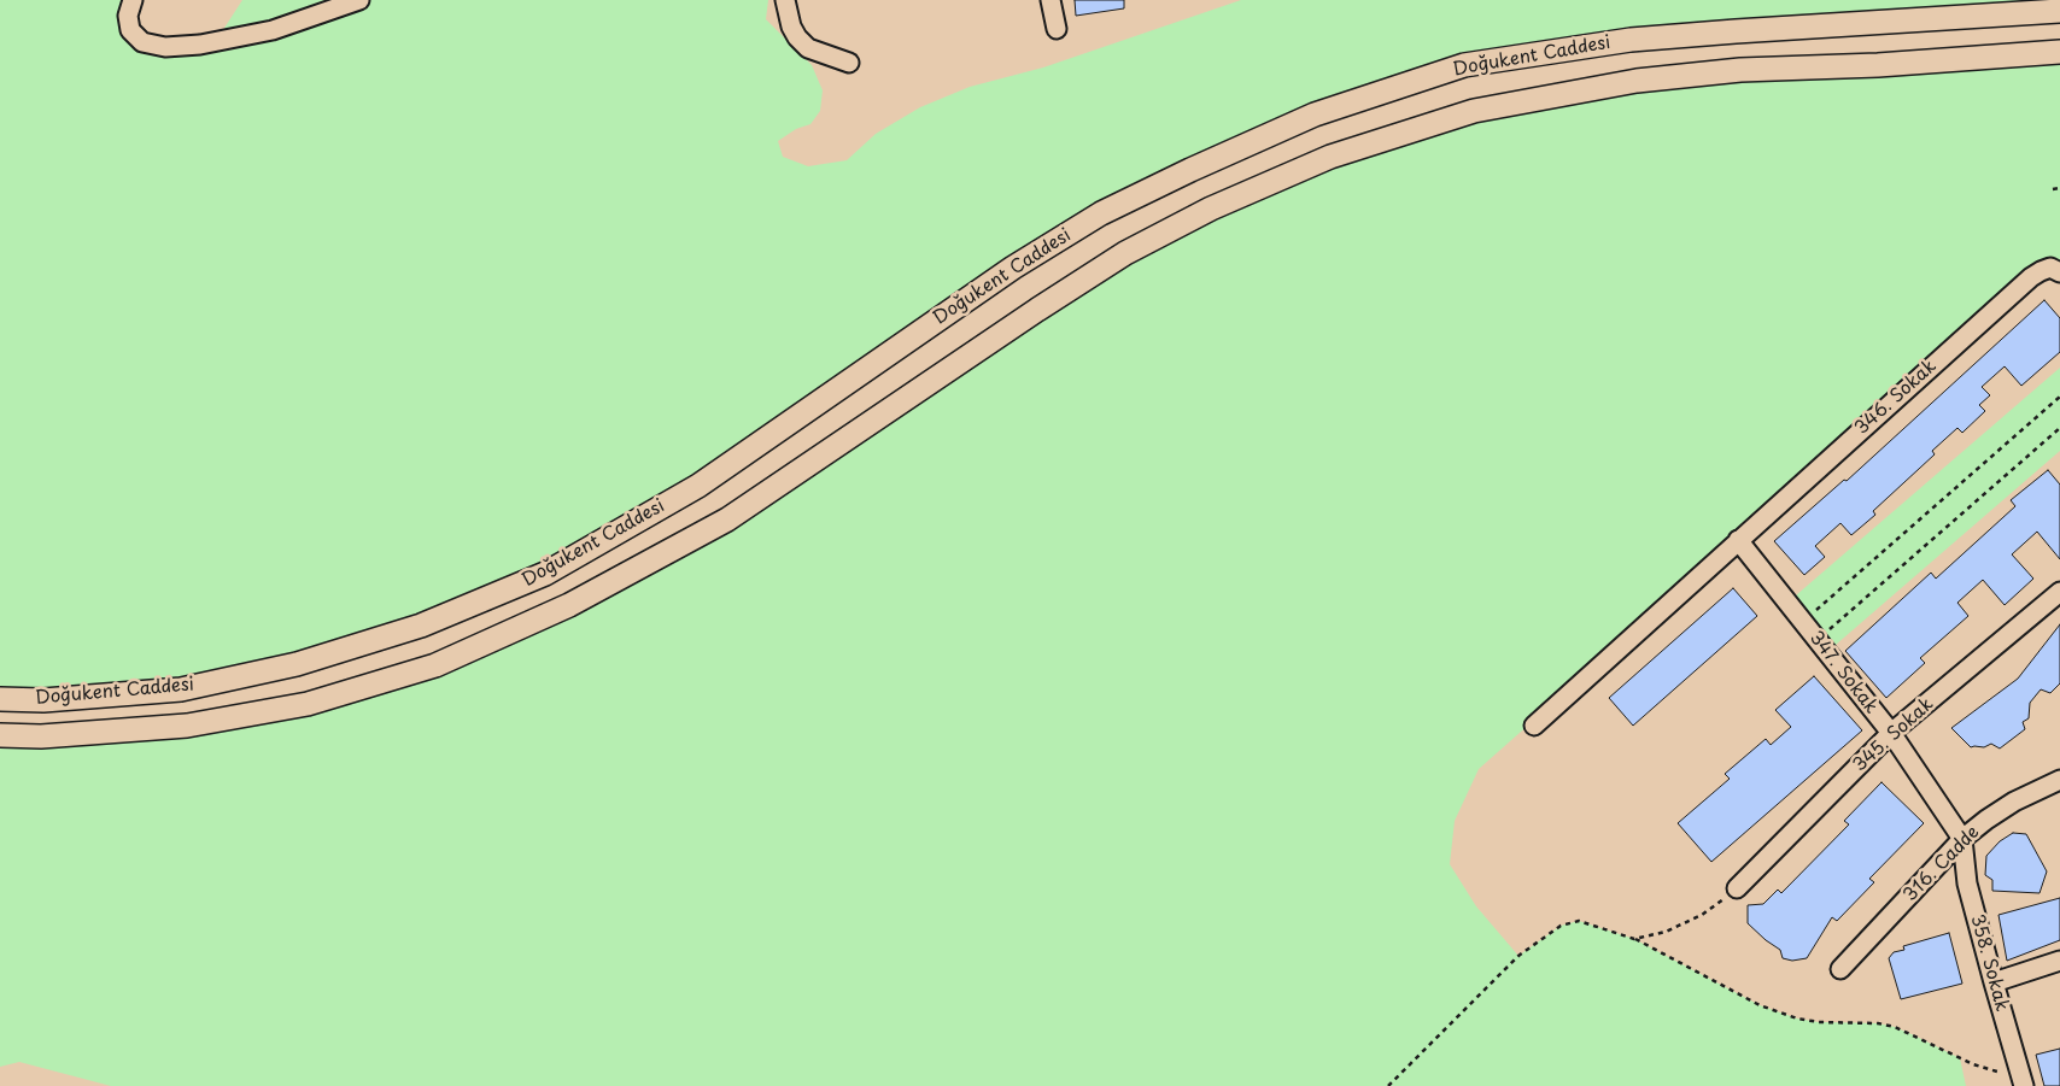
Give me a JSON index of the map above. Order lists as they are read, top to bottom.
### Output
{
  "streets": {
    "main road": ["Doğukent Caddesi"],
    "street": [
      "346. Sokak",
      "347. Sokak",
      "345. Sokak",
      "316. Cadde",
      "358. Sokak"
    ]
  },
  "crossings": [
    ["346. Sokak", "347. Sokak"],
    ["347. Sokak", "345. Sokak"],
    ["347. Sokak", "316. Cadde"],
    ["347. Sokak", "358. Sokak"],
    ["316. Cadde", "358. Sokak"]
  ]
}
